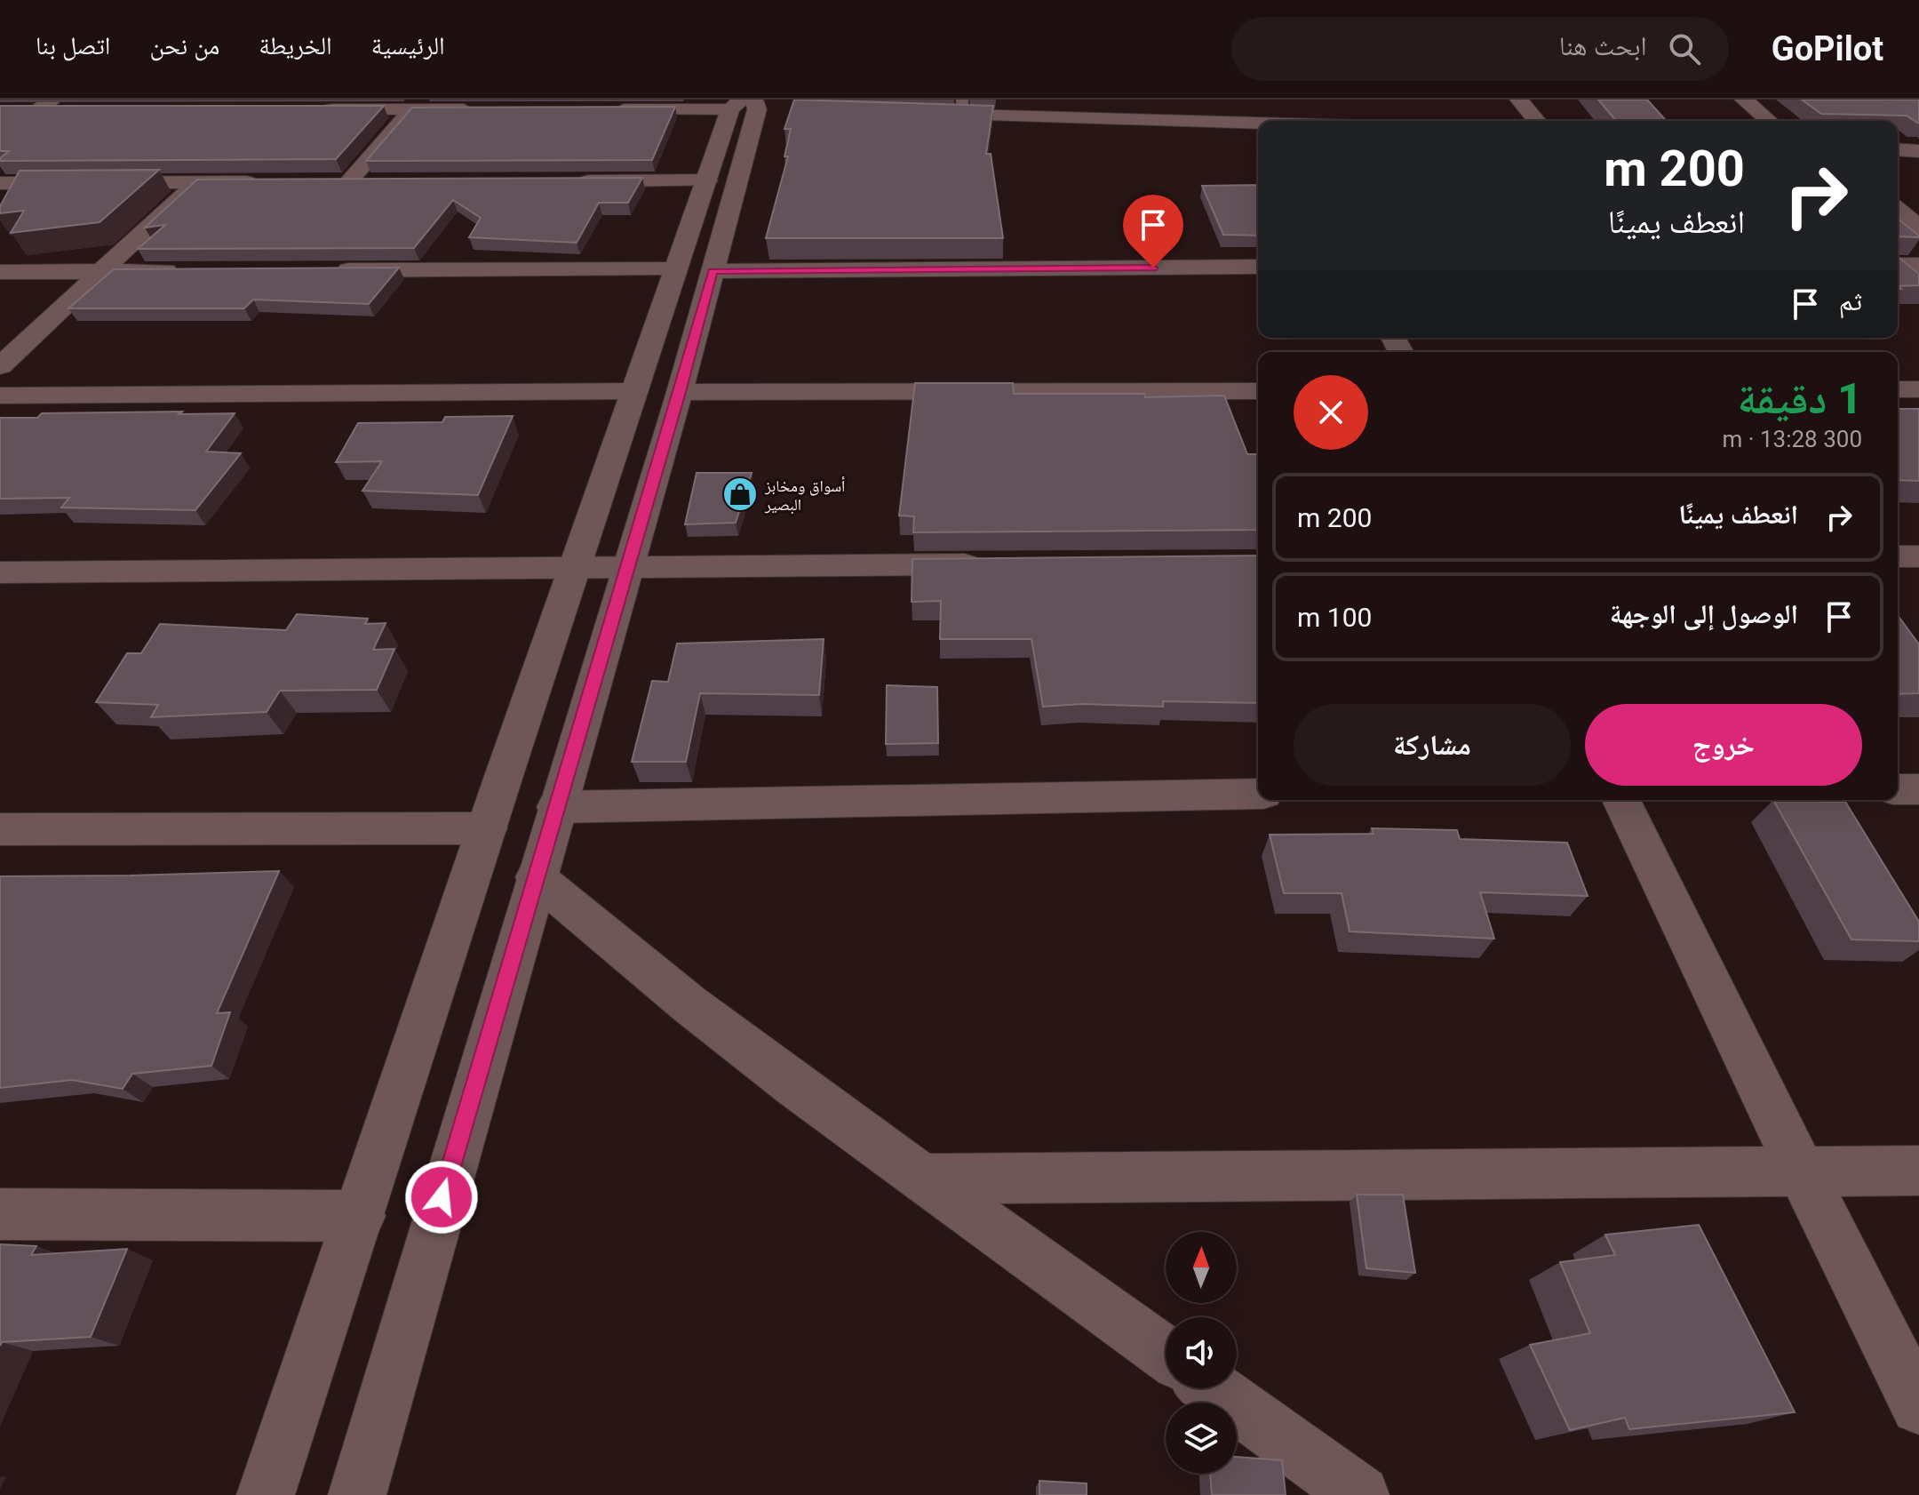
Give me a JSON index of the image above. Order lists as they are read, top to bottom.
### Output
{
  "places": {
    "shop": ["أسواق ومخابز البصير"]
  },
  "north": "top",
  "page": {
    "header": "GoPilot",
    "search": "ابحث هنا",
    "nav": [
      "الرئيسية",
      "الخريطة",
      "من نحن",
      "اتصل بنا"
    ],
    "turn": ["200 m", "انعطف يمينًا"],
    "then": "ثم",
    "heading": ["1 دقيقة", "300 m · 13:28"],
    "list": [
      {
        "name": "انعطف يمينًا",
        "value": "200 m"
      },
      {
        "name": "الوصول إلى الوجهة",
        "value": "100 m"
      }
    ],
    "buttons": ["خروج", "مشاركة"]
  }
}
